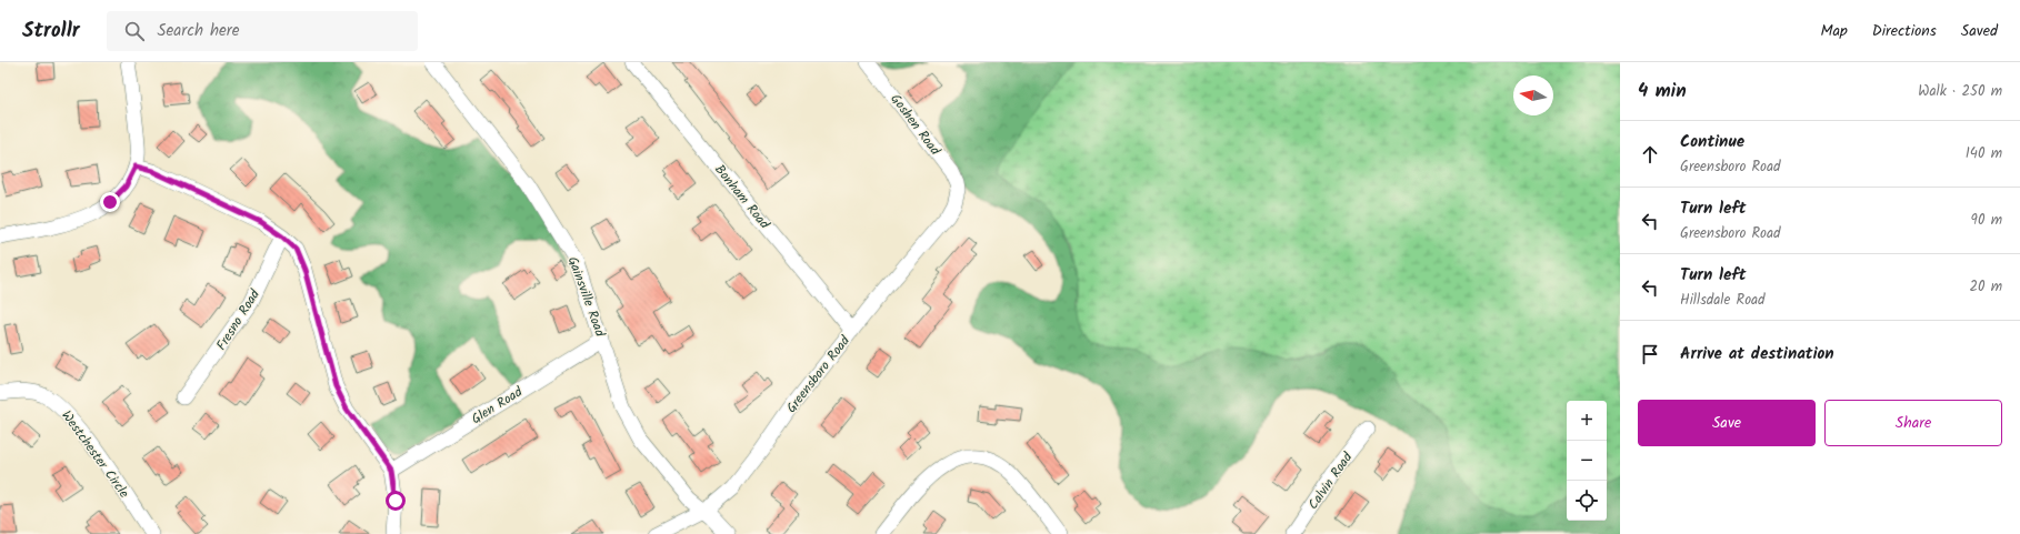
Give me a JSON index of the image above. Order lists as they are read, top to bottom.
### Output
{
  "streets": {
    "street": [
      "Goshen Road",
      "Bonham Road",
      "Gainsville Road",
      "Fresno Road",
      "Greensboro Road",
      "Glen Road",
      "Westchester Circle",
      "Calvin Road"
    ]
  },
  "crossings": [
    ["Goshen Road", "Greensboro Road"],
    ["Bonham Road", "Greensboro Road"],
    ["Gainsville Road", "Greensboro Road"],
    ["Gainsville Road", "Glen Road"]
  ],
  "north": "left",
  "page": {
    "header": "Strollr",
    "search": "Search here",
    "nav": ["Map", "Directions", "Saved"],
    "heading": ["4 min", "Walk · 250 m"],
    "list": [
      ["Continue", "Greensboro Road", "140 m"],
      ["Turn left", "Greensboro Road", "90 m"],
      ["Turn left", "Hillsdale Road", "20 m"],
      "Arrive at destination"
    ],
    "buttons": ["Save", "Share"],
    "map_buttons": ["+", "−"]
  }
}
